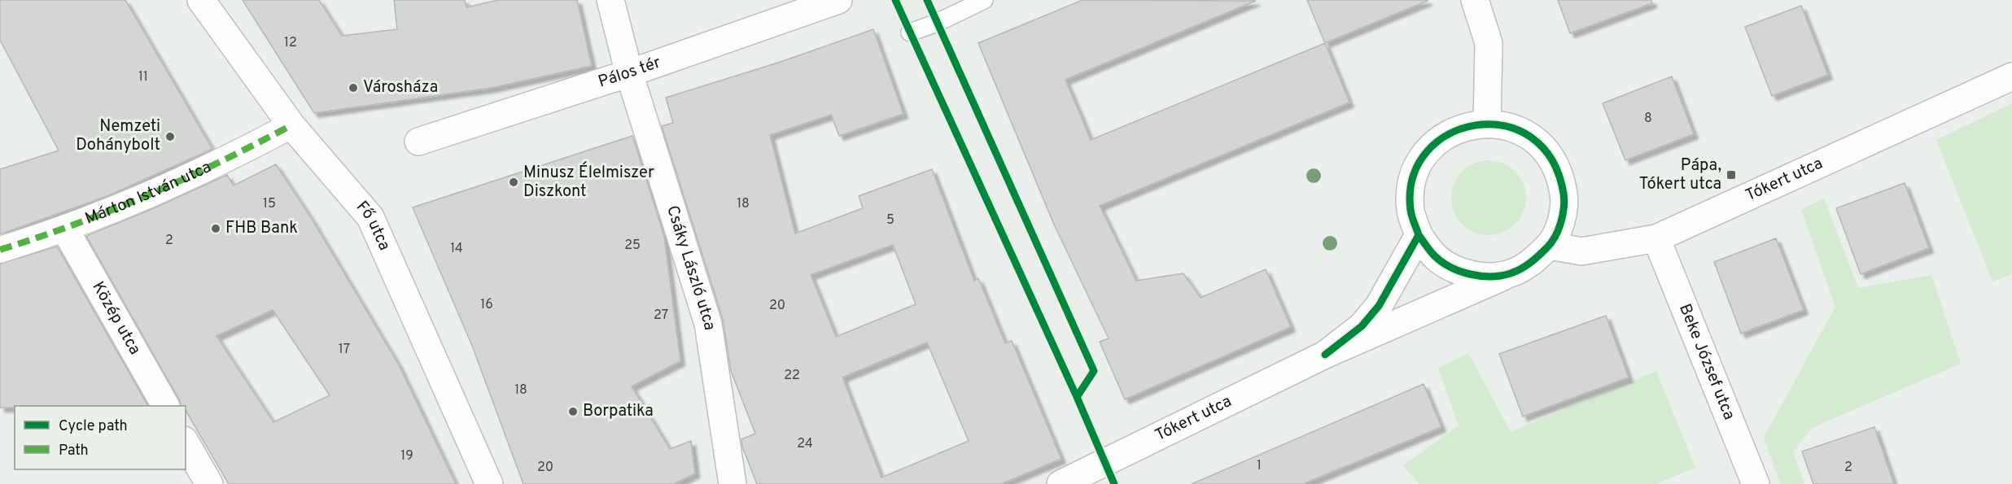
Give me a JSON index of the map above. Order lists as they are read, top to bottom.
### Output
{
  "streets": {
    "street": [
      "Pálos tér",
      "Tókert utca",
      "Márton István utca",
      "Fő utca",
      "Csáky László utca",
      "Közép utca",
      "Beke József utca"
    ]
  },
  "crossings": [
    ["Pálos tér", "Csáky László utca"],
    ["Tókert utca", "Beke József utca"],
    ["Márton István utca", "Fő utca"],
    ["Márton István utca", "Közép utca"]
  ],
  "places": {
    "other": [
      "Városháza",
      "Nemzeti Dohánybolt",
      "Minusz Élelmiszer Diszkont",
      "FHB Bank",
      "Borpatika"
    ],
    "transit": ["Pápa, Tókert utca"]
  },
  "house_numbers": [
    "12",
    "11",
    "8",
    "15",
    "18",
    "5",
    "2",
    "25",
    "14",
    "16",
    "20",
    "27",
    "17",
    "22",
    "18",
    "24",
    "19",
    "1",
    "20",
    "2"
  ],
  "legend": ["Cycle path", "Path"]
}
